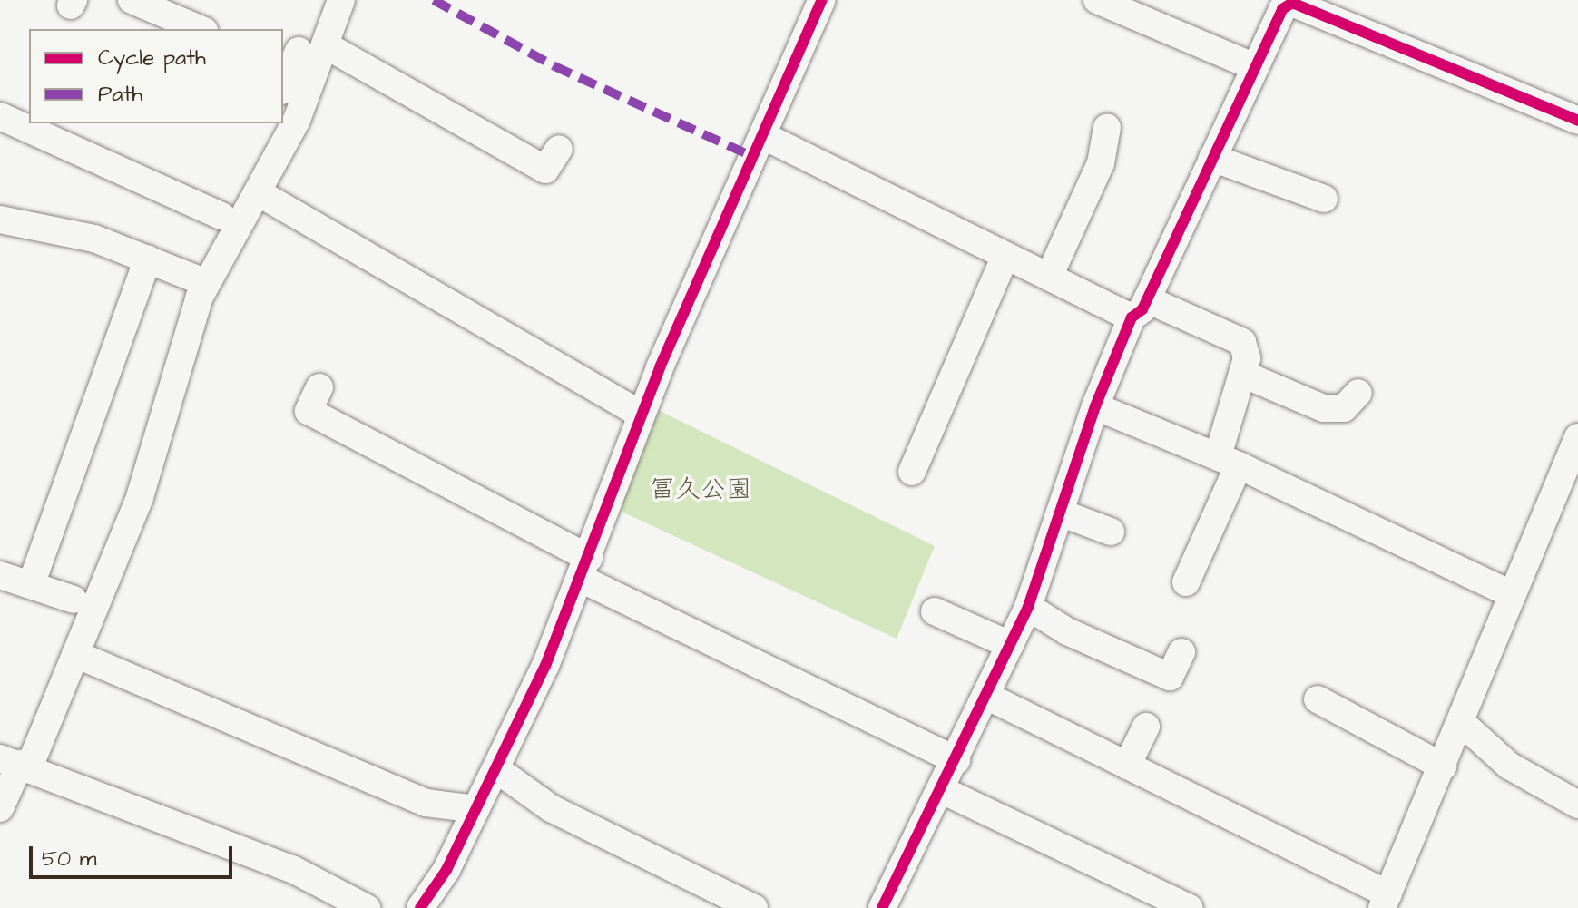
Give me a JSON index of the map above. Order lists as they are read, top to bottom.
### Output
{
  "parks": ["冨久公園"],
  "legend": ["Cycle path", "Path"],
  "scale_bar": "50 m"
}
